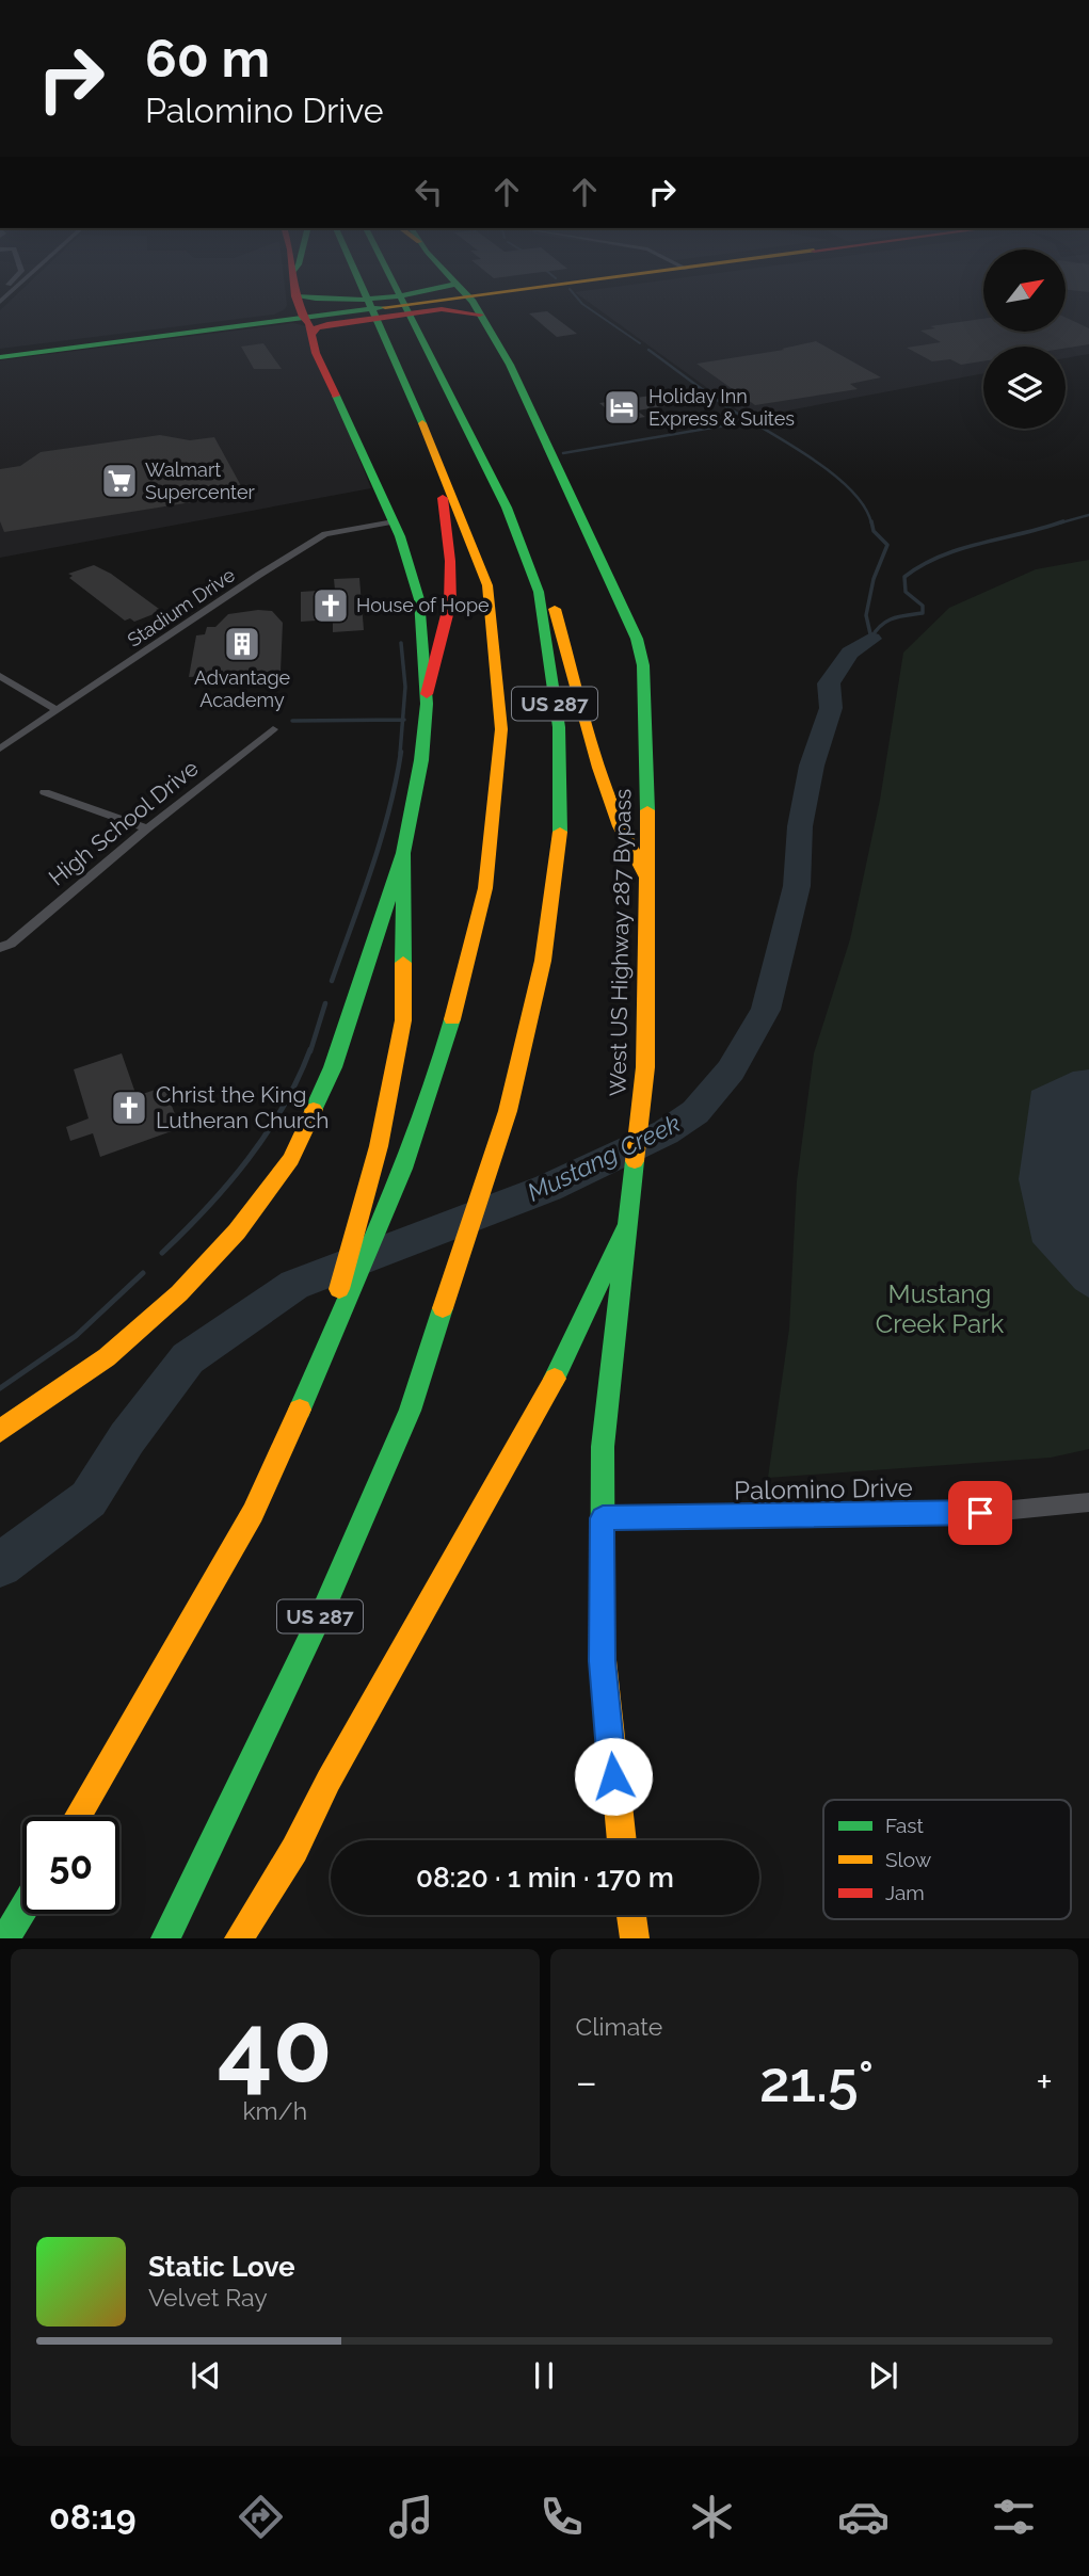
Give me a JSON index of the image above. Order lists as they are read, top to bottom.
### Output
{
  "streets": {
    "main road": ["US 287", "West US Highway 287 Bypass"],
    "street": ["Stadium Drive", "High School Drive", "Palomino Drive"]
  },
  "crossings": [
    ["West US Highway 287 Bypass", "Palomino Drive"]
  ],
  "water": ["Mustang Creek"],
  "parks": ["Mustang Creek Park"],
  "places": {
    "hotel": ["Holiday Inn Express & Suites"],
    "supermarket": ["Walmart Supercenter"],
    "church": ["House of Hope", "Christ the King Lutheran Church"],
    "building": ["Advantage Academy"]
  },
  "legend": ["Fast", "Slow", "Jam"],
  "north": "top right",
  "page": {
    "turn": ["60 m", "Palomino Drive"],
    "limit": "50",
    "trip": "08:20 · 1 min · 170 m",
    "tile": [
      ["40", "km/h"],
      "Climate"
    ],
    "heat": ["−", "21.5°", "+"],
    "song": ["Static Love", "Velvet Ray"],
    "tabs": "08:19"
  }
}
